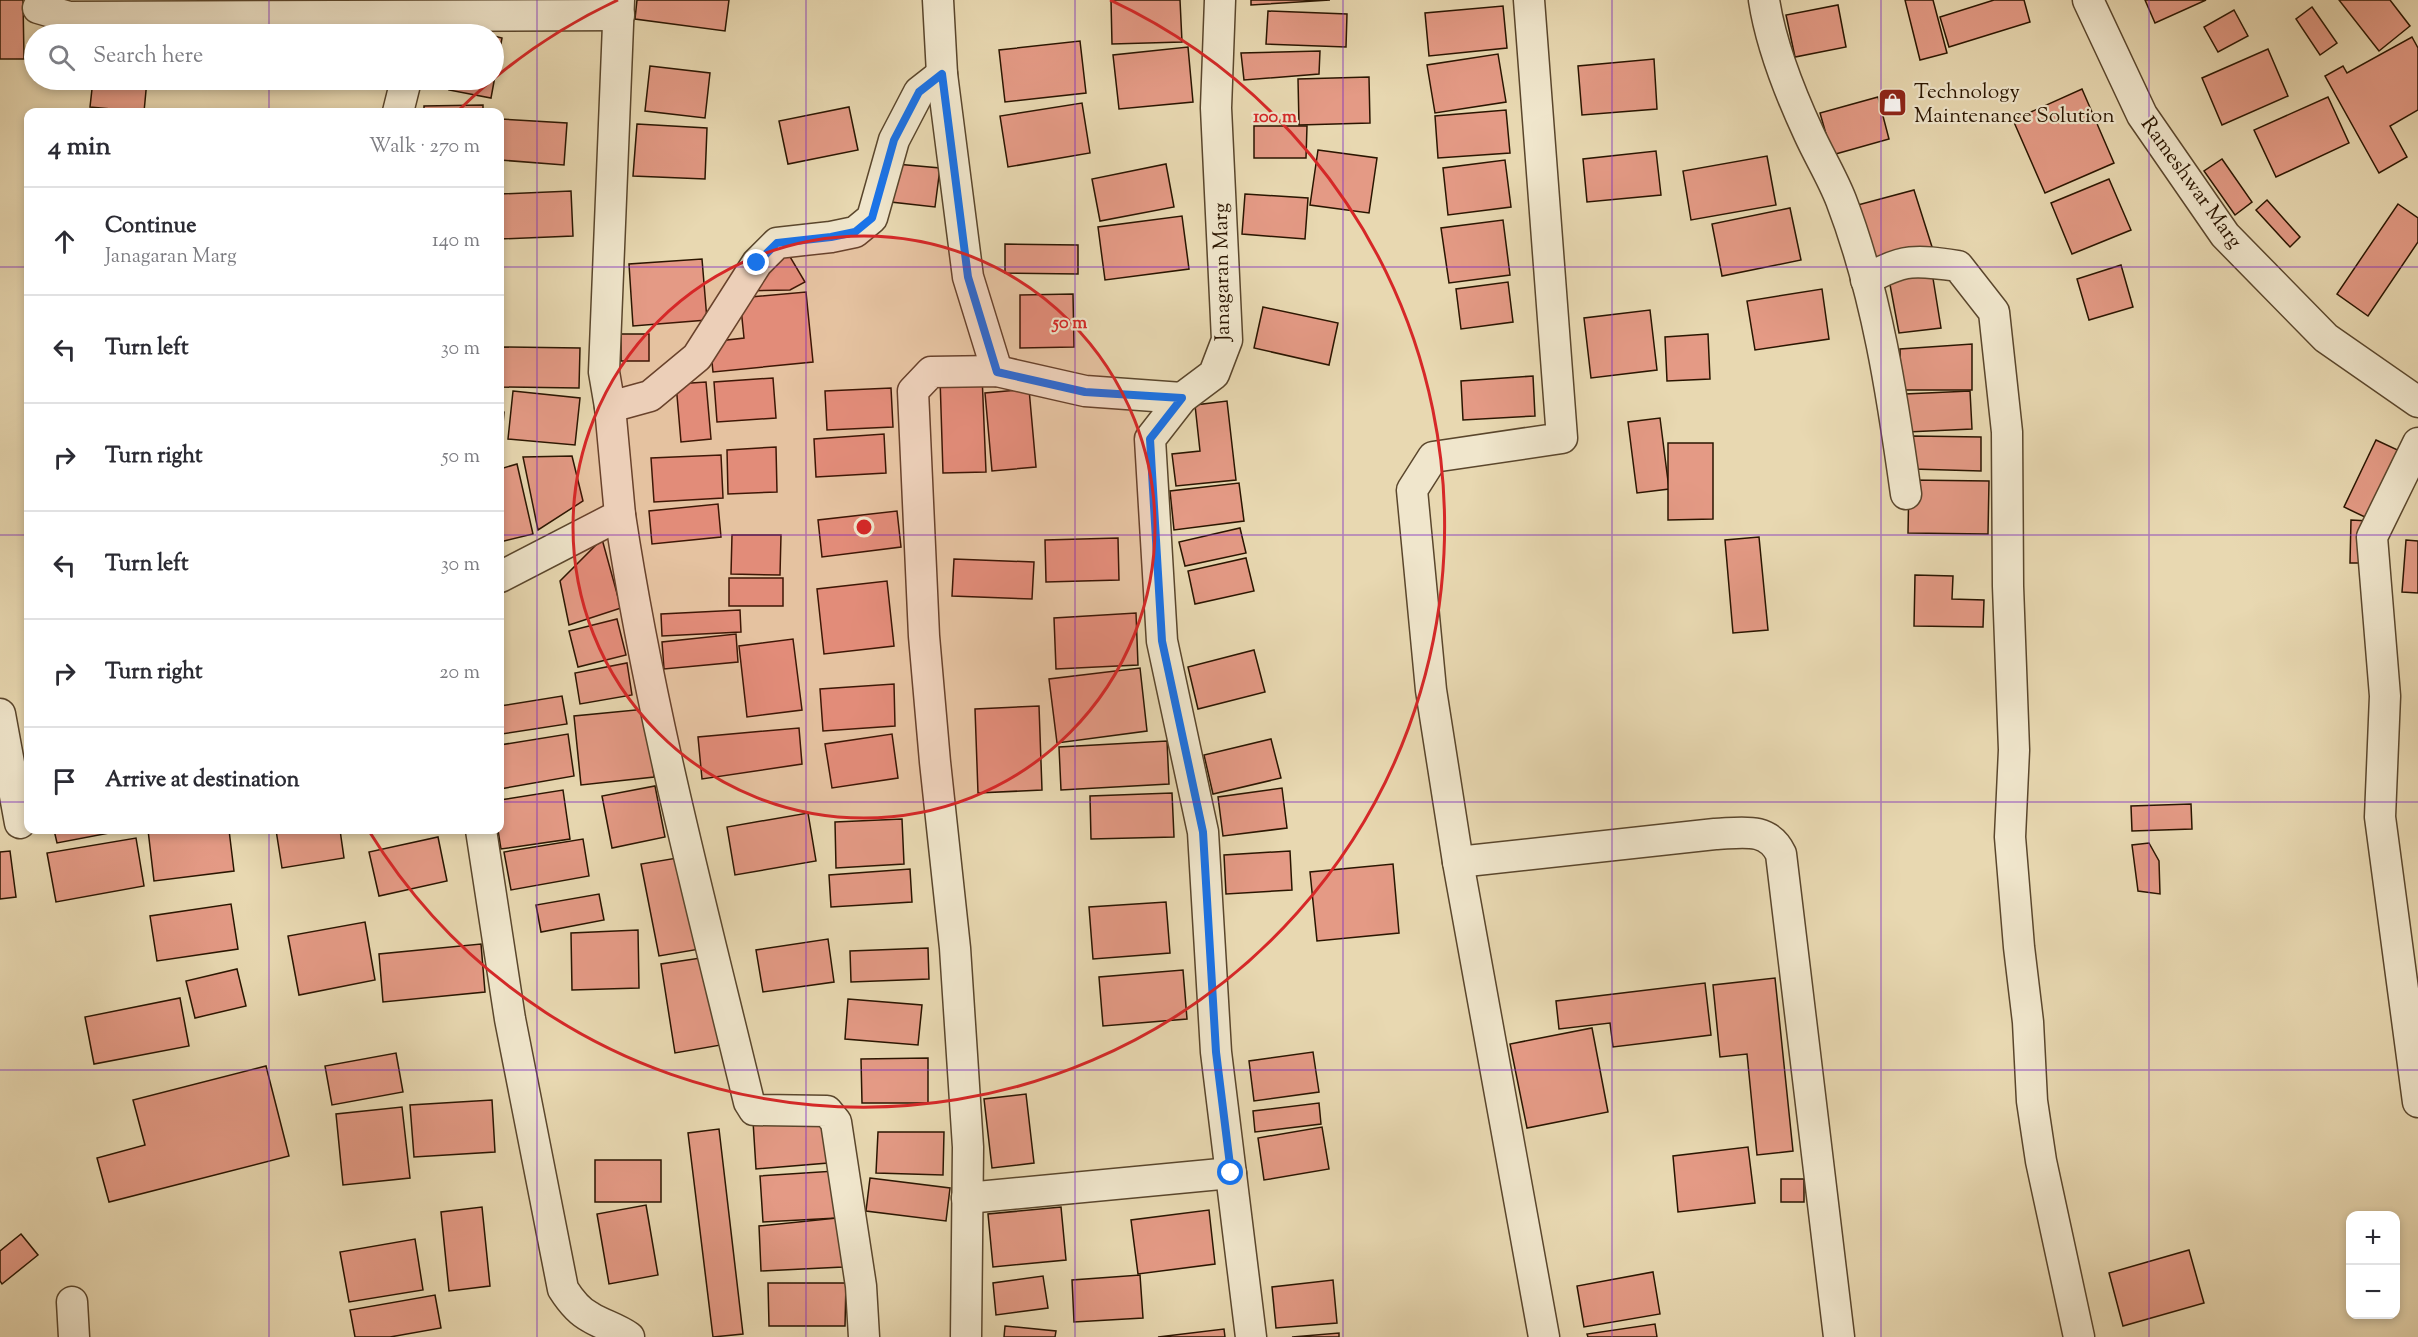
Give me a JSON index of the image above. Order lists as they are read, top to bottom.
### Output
{
  "streets": {
    "street": ["Rameshwar Marg", "Janagaran Marg"]
  },
  "places": {
    "shop": ["Technology Maintenance Solution"]
  },
  "page": {
    "search": "Search here",
    "heading": ["4 min", "Walk · 270 m"],
    "list": [
      ["Continue", "Janagaran Marg", "140 m"],
      ["Turn left", "30 m"],
      ["Turn right", "50 m"],
      ["Turn left", "30 m"],
      ["Turn right", "20 m"],
      "Arrive at destination"
    ],
    "map_buttons": ["+", "−"]
  },
  "rings": ["100 m", "50 m"]
}
